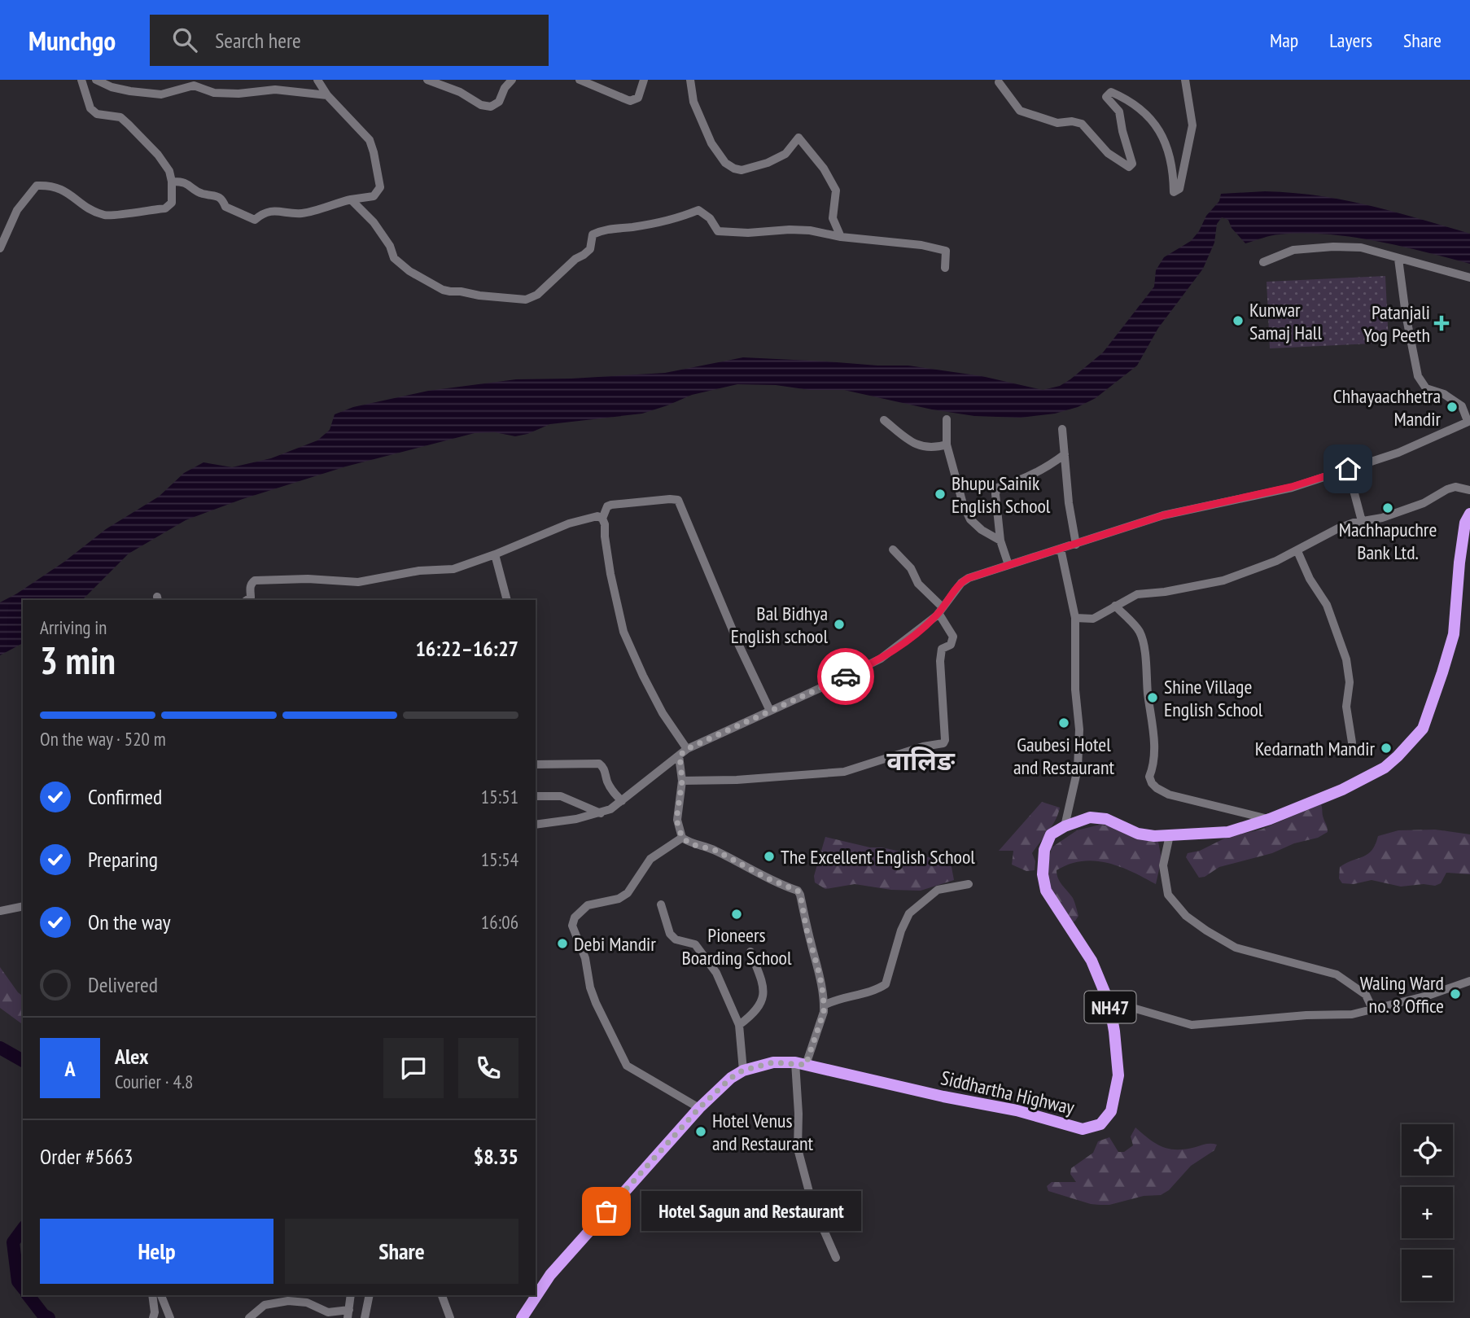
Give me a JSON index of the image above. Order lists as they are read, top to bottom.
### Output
{
  "streets": {
    "highway": ["NH47", "Siddhartha Highway"]
  },
  "districts": ["वालिङ"],
  "places": {
    "other": [
      "Kunwar Samaj Hall",
      "Chhayaachhetra Mandir",
      "Bhupu Sainik English School",
      "Machhapuchre Bank Ltd.",
      "Bal Bidhya English school",
      "Shine Village English School",
      "Gaubesi Hotel and Restaurant",
      "Kedarnath Mandir",
      "The Excellent English School",
      "Pioneers Boarding School",
      "Debi Mandir",
      "Waling Ward no. 8 Office",
      "Hotel Venus and Restaurant",
      "Hotel Sagun and Restaurant"
    ],
    "health": ["Patanjali Yog Peeth"]
  },
  "page": {
    "header": "Munchgo",
    "search": "Search here",
    "nav": ["Map", "Layers", "Share"],
    "heading": ["3 min", "Arriving in", "16:22–16:27"],
    "panel": [
      "Alex",
      "Courier · 4.8",
      "Order #5663",
      "$8.35"
    ],
    "bar": "On the way · 520 m",
    "list": [
      ["Confirmed", "15:51"],
      ["Preparing", "15:54"],
      ["On the way", "16:06"],
      "Delivered"
    ],
    "round": "A",
    "map_buttons": ["+", "−"],
    "bubble": "Hotel Sagun and Restaurant",
    "buttons": ["Help", "Share"]
  }
}
